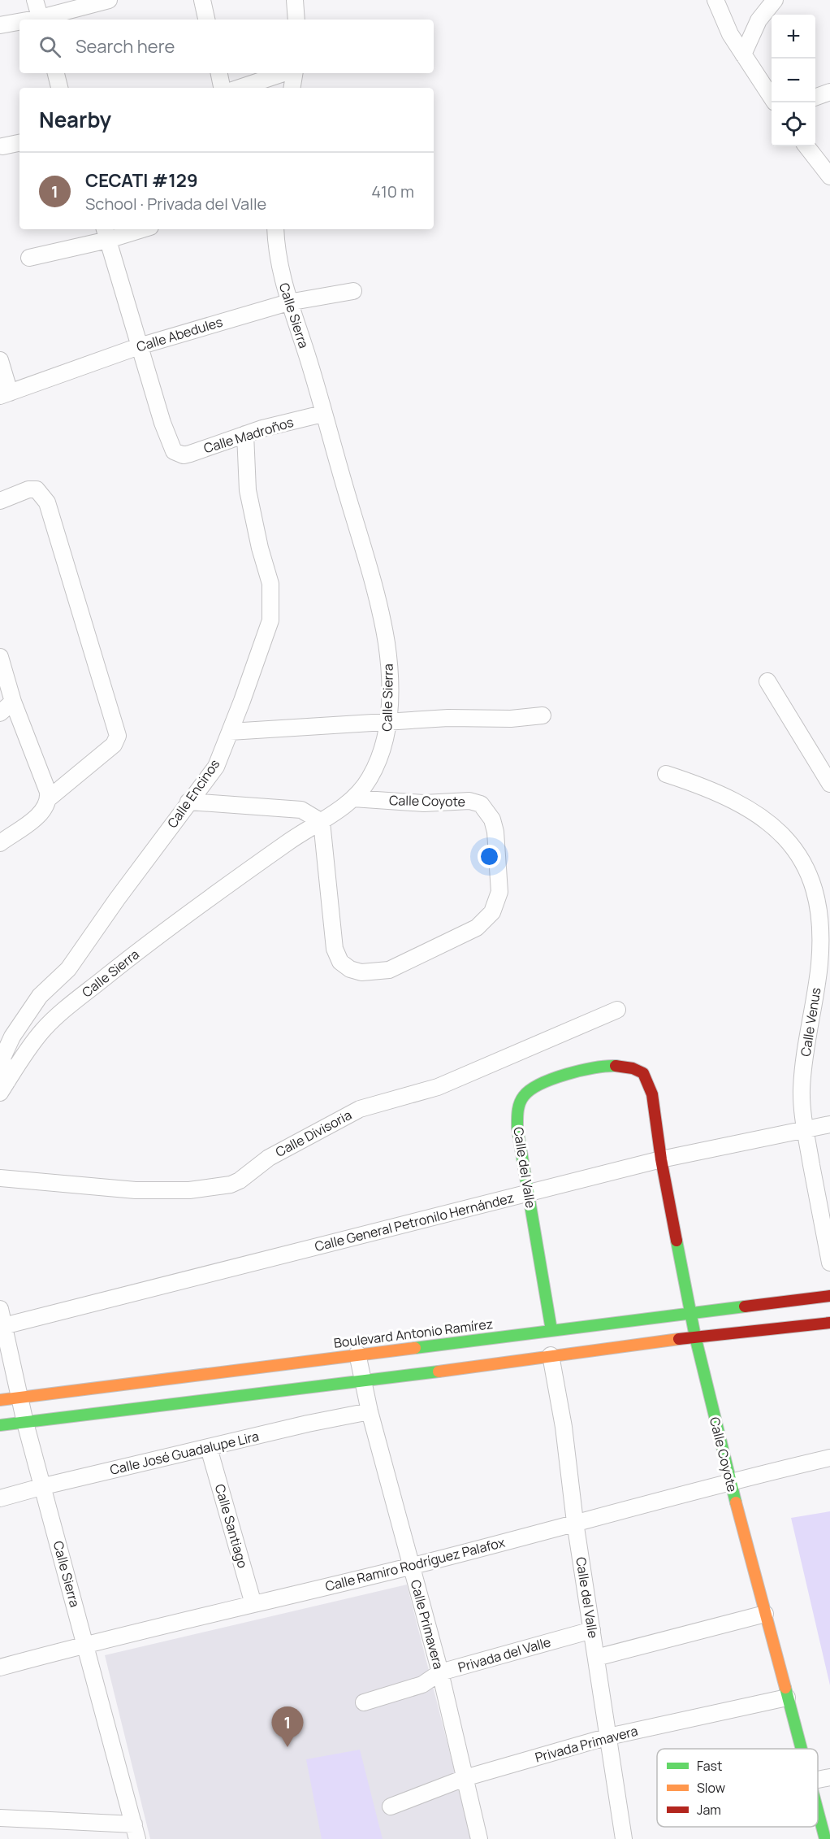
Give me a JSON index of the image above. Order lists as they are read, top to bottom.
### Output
{
  "streets": {
    "main road": ["Calle Coyote", "Calle del Valle", "Boulevard Antonio Ramírez"],
    "street": [
      "Calle Sierra",
      "Calle Abedules",
      "Calle Madroños",
      "Calle Encinos",
      "Calle Venus",
      "Calle Divisoria",
      "Calle General Petronilo Hernández",
      "Calle José Guadalupe Lira",
      "Calle Santiago",
      "Calle Ramiro Rodríguez Palafox",
      "Calle Primavera",
      "Privada del Valle",
      "Privada Primavera"
    ]
  },
  "crossings": [
    ["Calle Sierra", "Calle Abedules"],
    ["Calle Sierra", "Calle Madroños"],
    ["Calle Sierra", "Calle Encinos"],
    ["Calle Sierra", "Calle Coyote"],
    ["Calle Sierra", "Calle General Petronilo Hernández"],
    ["Calle Sierra", "Boulevard Antonio Ramírez"],
    ["Calle Sierra", "Calle José Guadalupe Lira"],
    ["Calle Sierra", "Calle Ramiro Rodríguez Palafox"],
    ["Calle Abedules", "Calle Madroños"],
    ["Calle Madroños", "Calle Encinos"],
    ["Calle Coyote", "Calle del Valle"],
    ["Calle Coyote", "Calle General Petronilo Hernández"],
    ["Calle Coyote", "Boulevard Antonio Ramírez"],
    ["Calle Coyote", "Calle Ramiro Rodríguez Palafox"],
    ["Calle Coyote", "Privada Primavera"],
    ["Calle Venus", "Calle General Petronilo Hernández"],
    ["Calle del Valle", "Calle General Petronilo Hernández"],
    ["Calle del Valle", "Boulevard Antonio Ramírez"],
    ["Calle del Valle", "Calle Ramiro Rodríguez Palafox"],
    ["Calle del Valle", "Privada del Valle"],
    ["Calle del Valle", "Privada Primavera"],
    ["Boulevard Antonio Ramírez", "Calle Primavera"],
    ["Calle José Guadalupe Lira", "Calle Santiago"],
    ["Calle José Guadalupe Lira", "Calle Primavera"],
    ["Calle Santiago", "Calle Ramiro Rodríguez Palafox"],
    ["Calle Ramiro Rodríguez Palafox", "Calle Primavera"],
    ["Calle Primavera", "Privada del Valle"],
    ["Calle Primavera", "Privada Primavera"]
  ],
  "legend": ["Fast", "Slow", "Jam"],
  "page": {
    "map_buttons": ["+", "−"],
    "search": "Search here",
    "heading": "Nearby",
    "list": [
      {
        "mark": "1",
        "name": "CECATI #129",
        "note": "School · Privada del Valle",
        "value": "410 m"
      }
    ],
    "pins": "1"
  }
}
